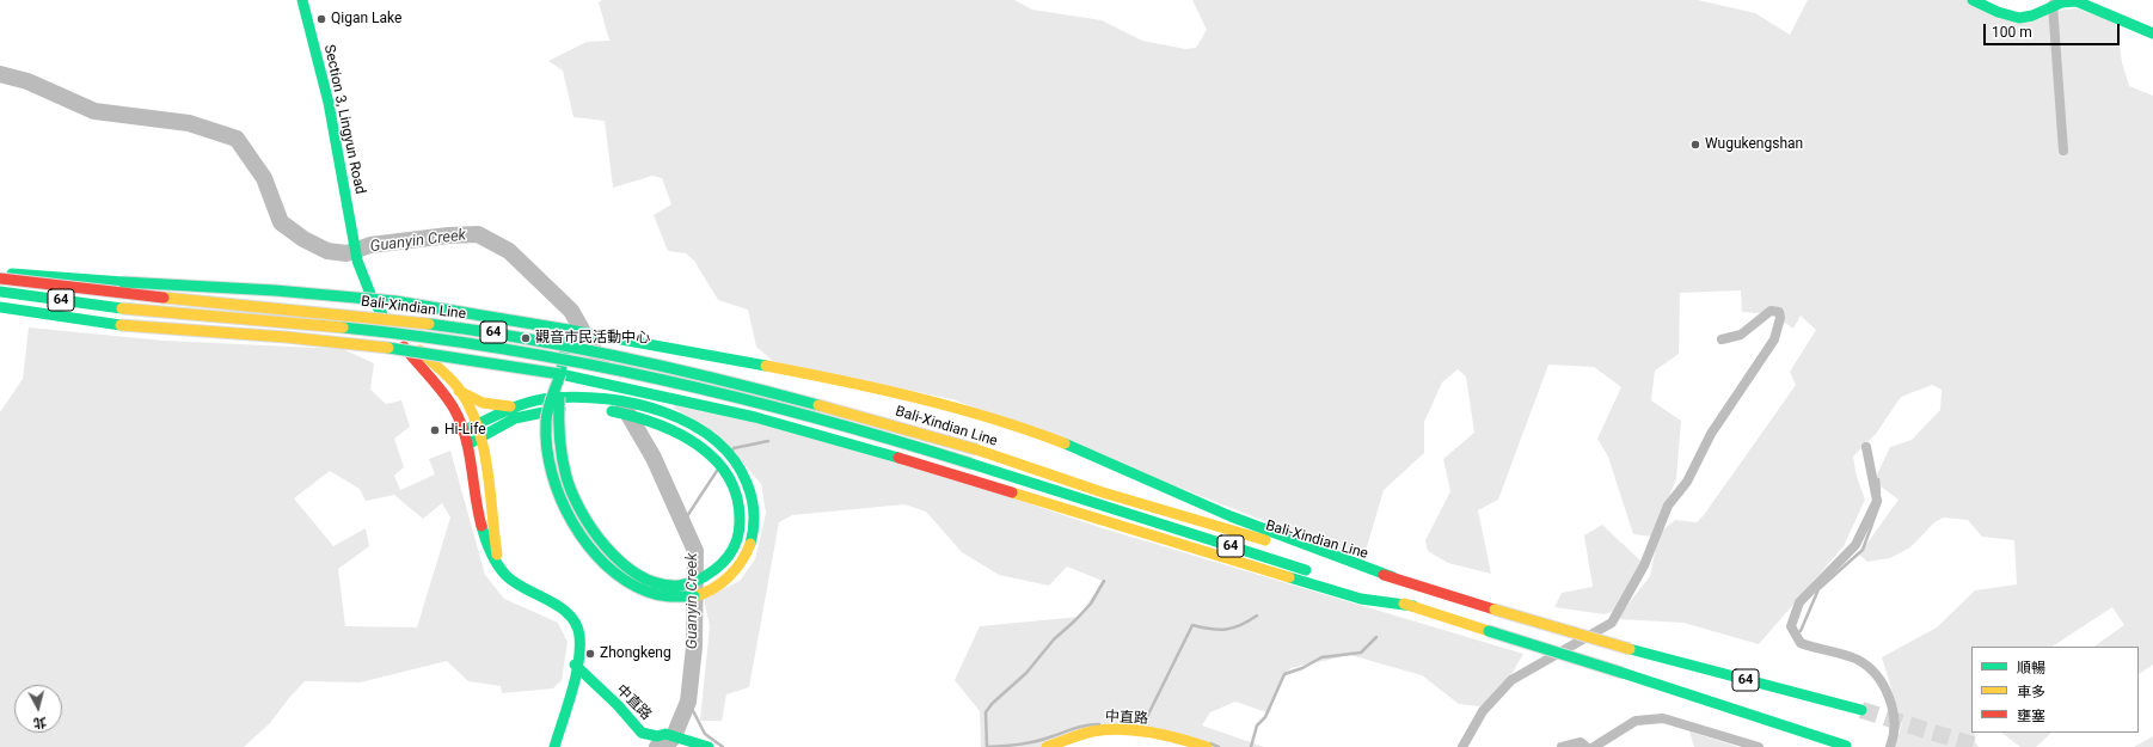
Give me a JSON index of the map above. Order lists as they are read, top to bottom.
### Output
{
  "streets": {
    "main road": [
      "Section 3, Lingyun Road",
      "64",
      "Bali-Xindian Line",
      "中直路"
    ]
  },
  "water": ["Guanyin Creek"],
  "places": [
    "Qigan Lake",
    "Wugukengshan",
    "觀音市民活動中心",
    "Hi-Life",
    "Zhongkeng"
  ],
  "legend": ["順暢", "車多", "壅塞"],
  "scale_bar": "100 m",
  "north": "bottom"
}
